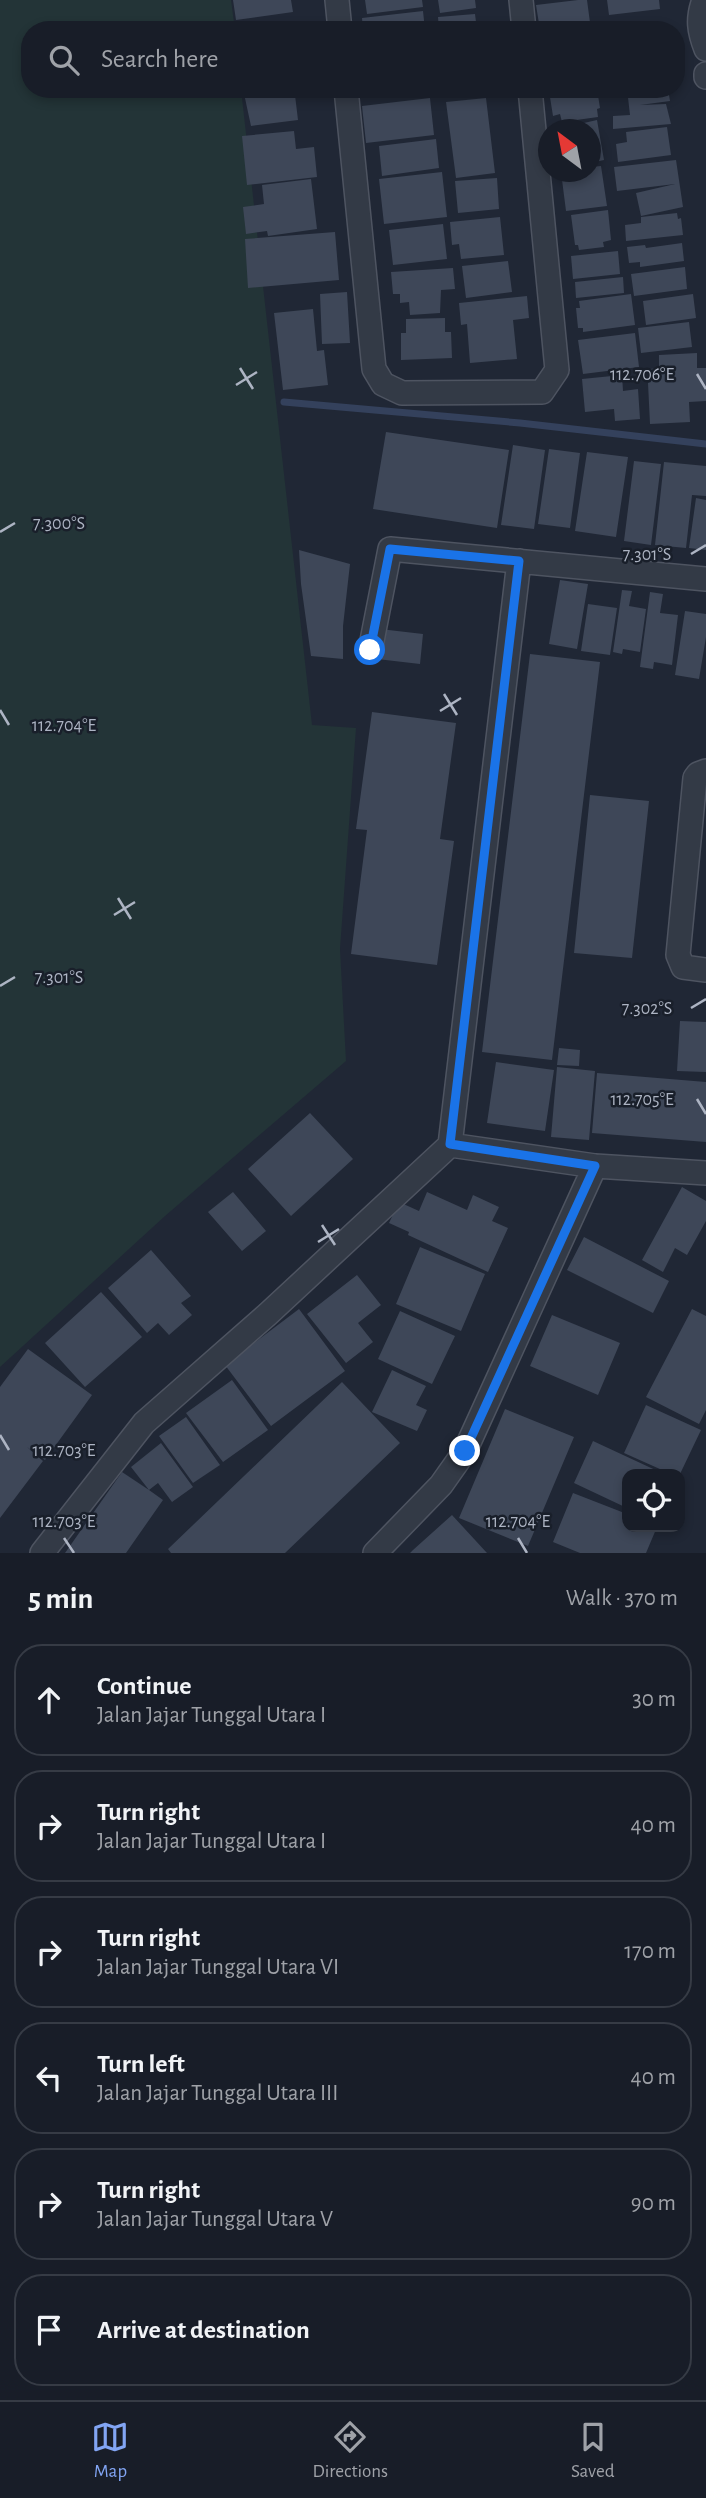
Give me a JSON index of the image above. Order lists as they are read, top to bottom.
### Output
{
  "north": "top left",
  "page": {
    "search": "Search here",
    "heading": ["5 min", "Walk · 370 m"],
    "list": [
      ["Continue", "Jalan Jajar Tunggal Utara I", "30 m"],
      ["Turn right", "Jalan Jajar Tunggal Utara I", "40 m"],
      ["Turn right", "Jalan Jajar Tunggal Utara VI", "170 m"],
      ["Turn left", "Jalan Jajar Tunggal Utara III", "40 m"],
      ["Turn right", "Jalan Jajar Tunggal Utara V", "90 m"],
      "Arrive at destination"
    ],
    "nav": ["Map", "Directions", "Saved"]
  },
  "coordinates": [
    "112.706°E",
    "7.300°S",
    "7.301°S",
    "112.704°E",
    "7.302°S",
    "112.705°E",
    "112.703°E"
  ]
}
